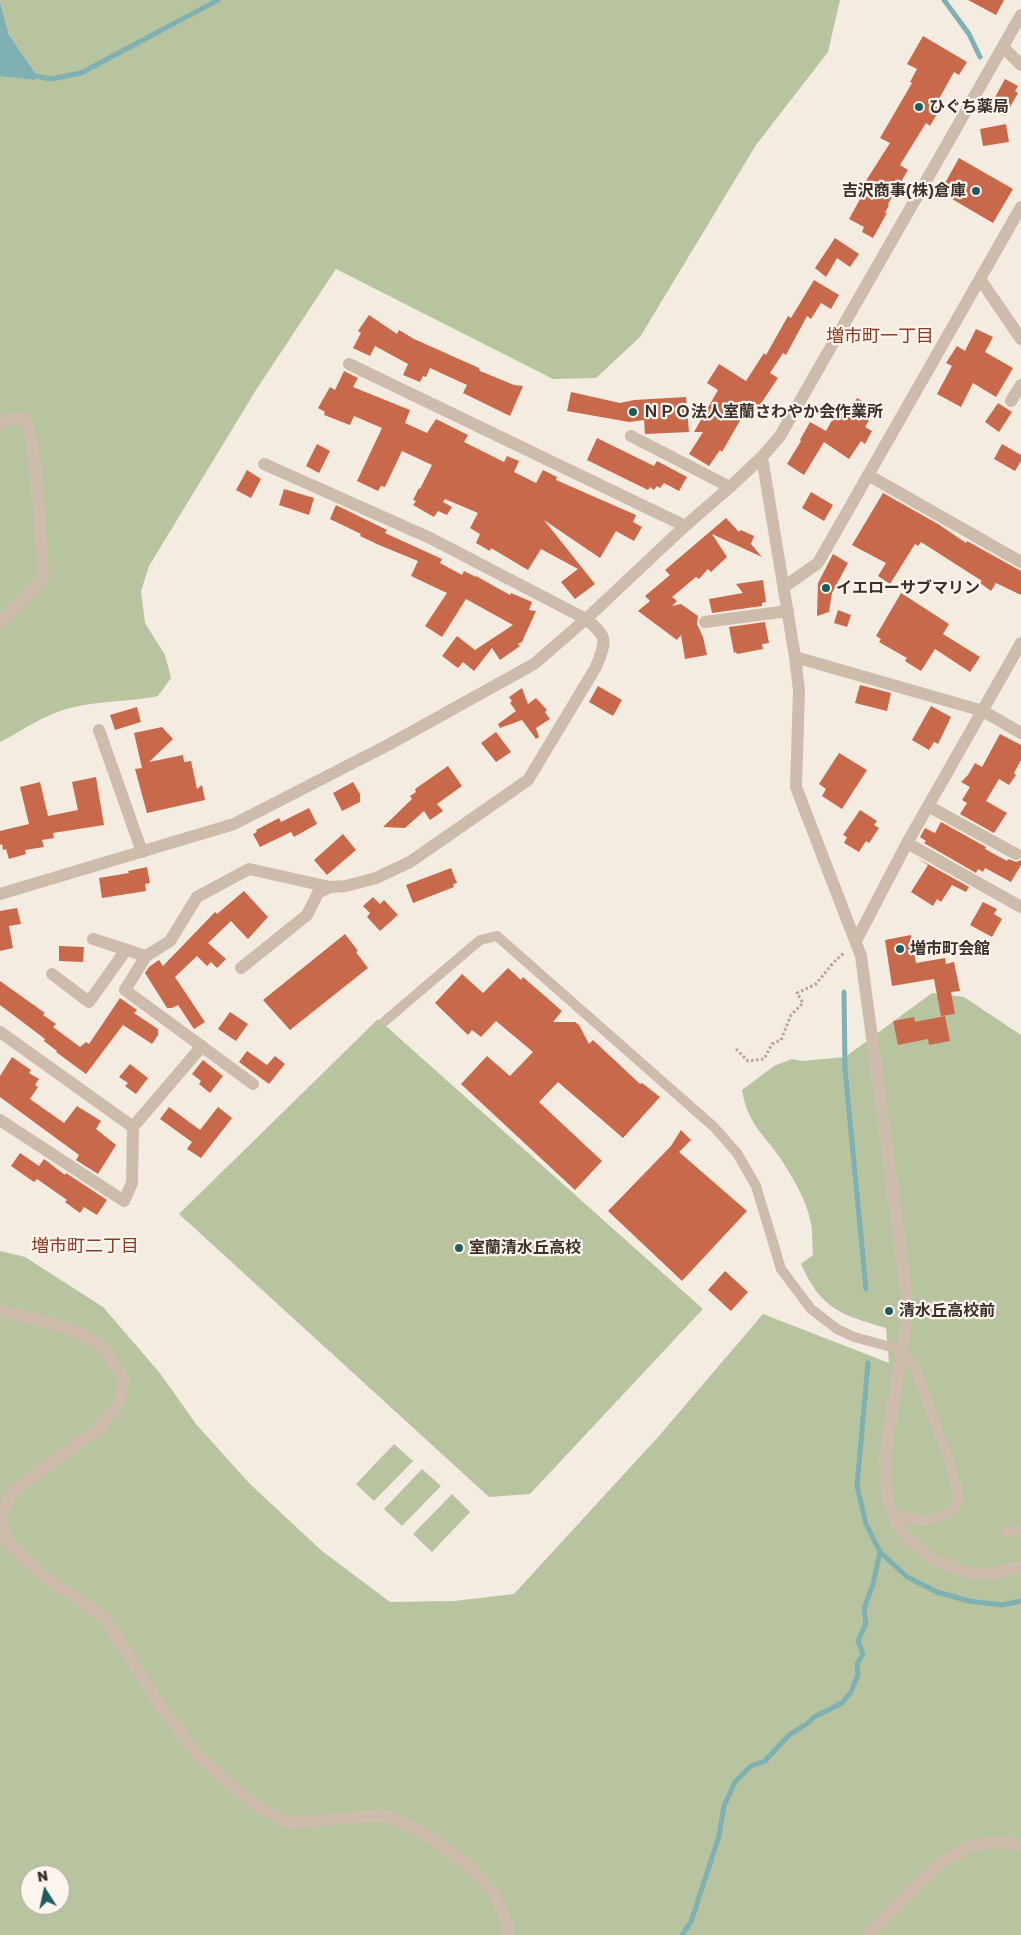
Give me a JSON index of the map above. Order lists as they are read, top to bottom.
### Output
{
  "districts": ["増市町一丁目", "増市町二丁目"],
  "places": [
    "ひぐち薬局",
    "吉沢商事(株)倉庫",
    "ＮＰＯ法人室蘭さわやか会作業所",
    "イエローサブマリン",
    "増市町会館",
    "室蘭清水丘高校",
    "清水丘高校前"
  ],
  "north": "top"
}
